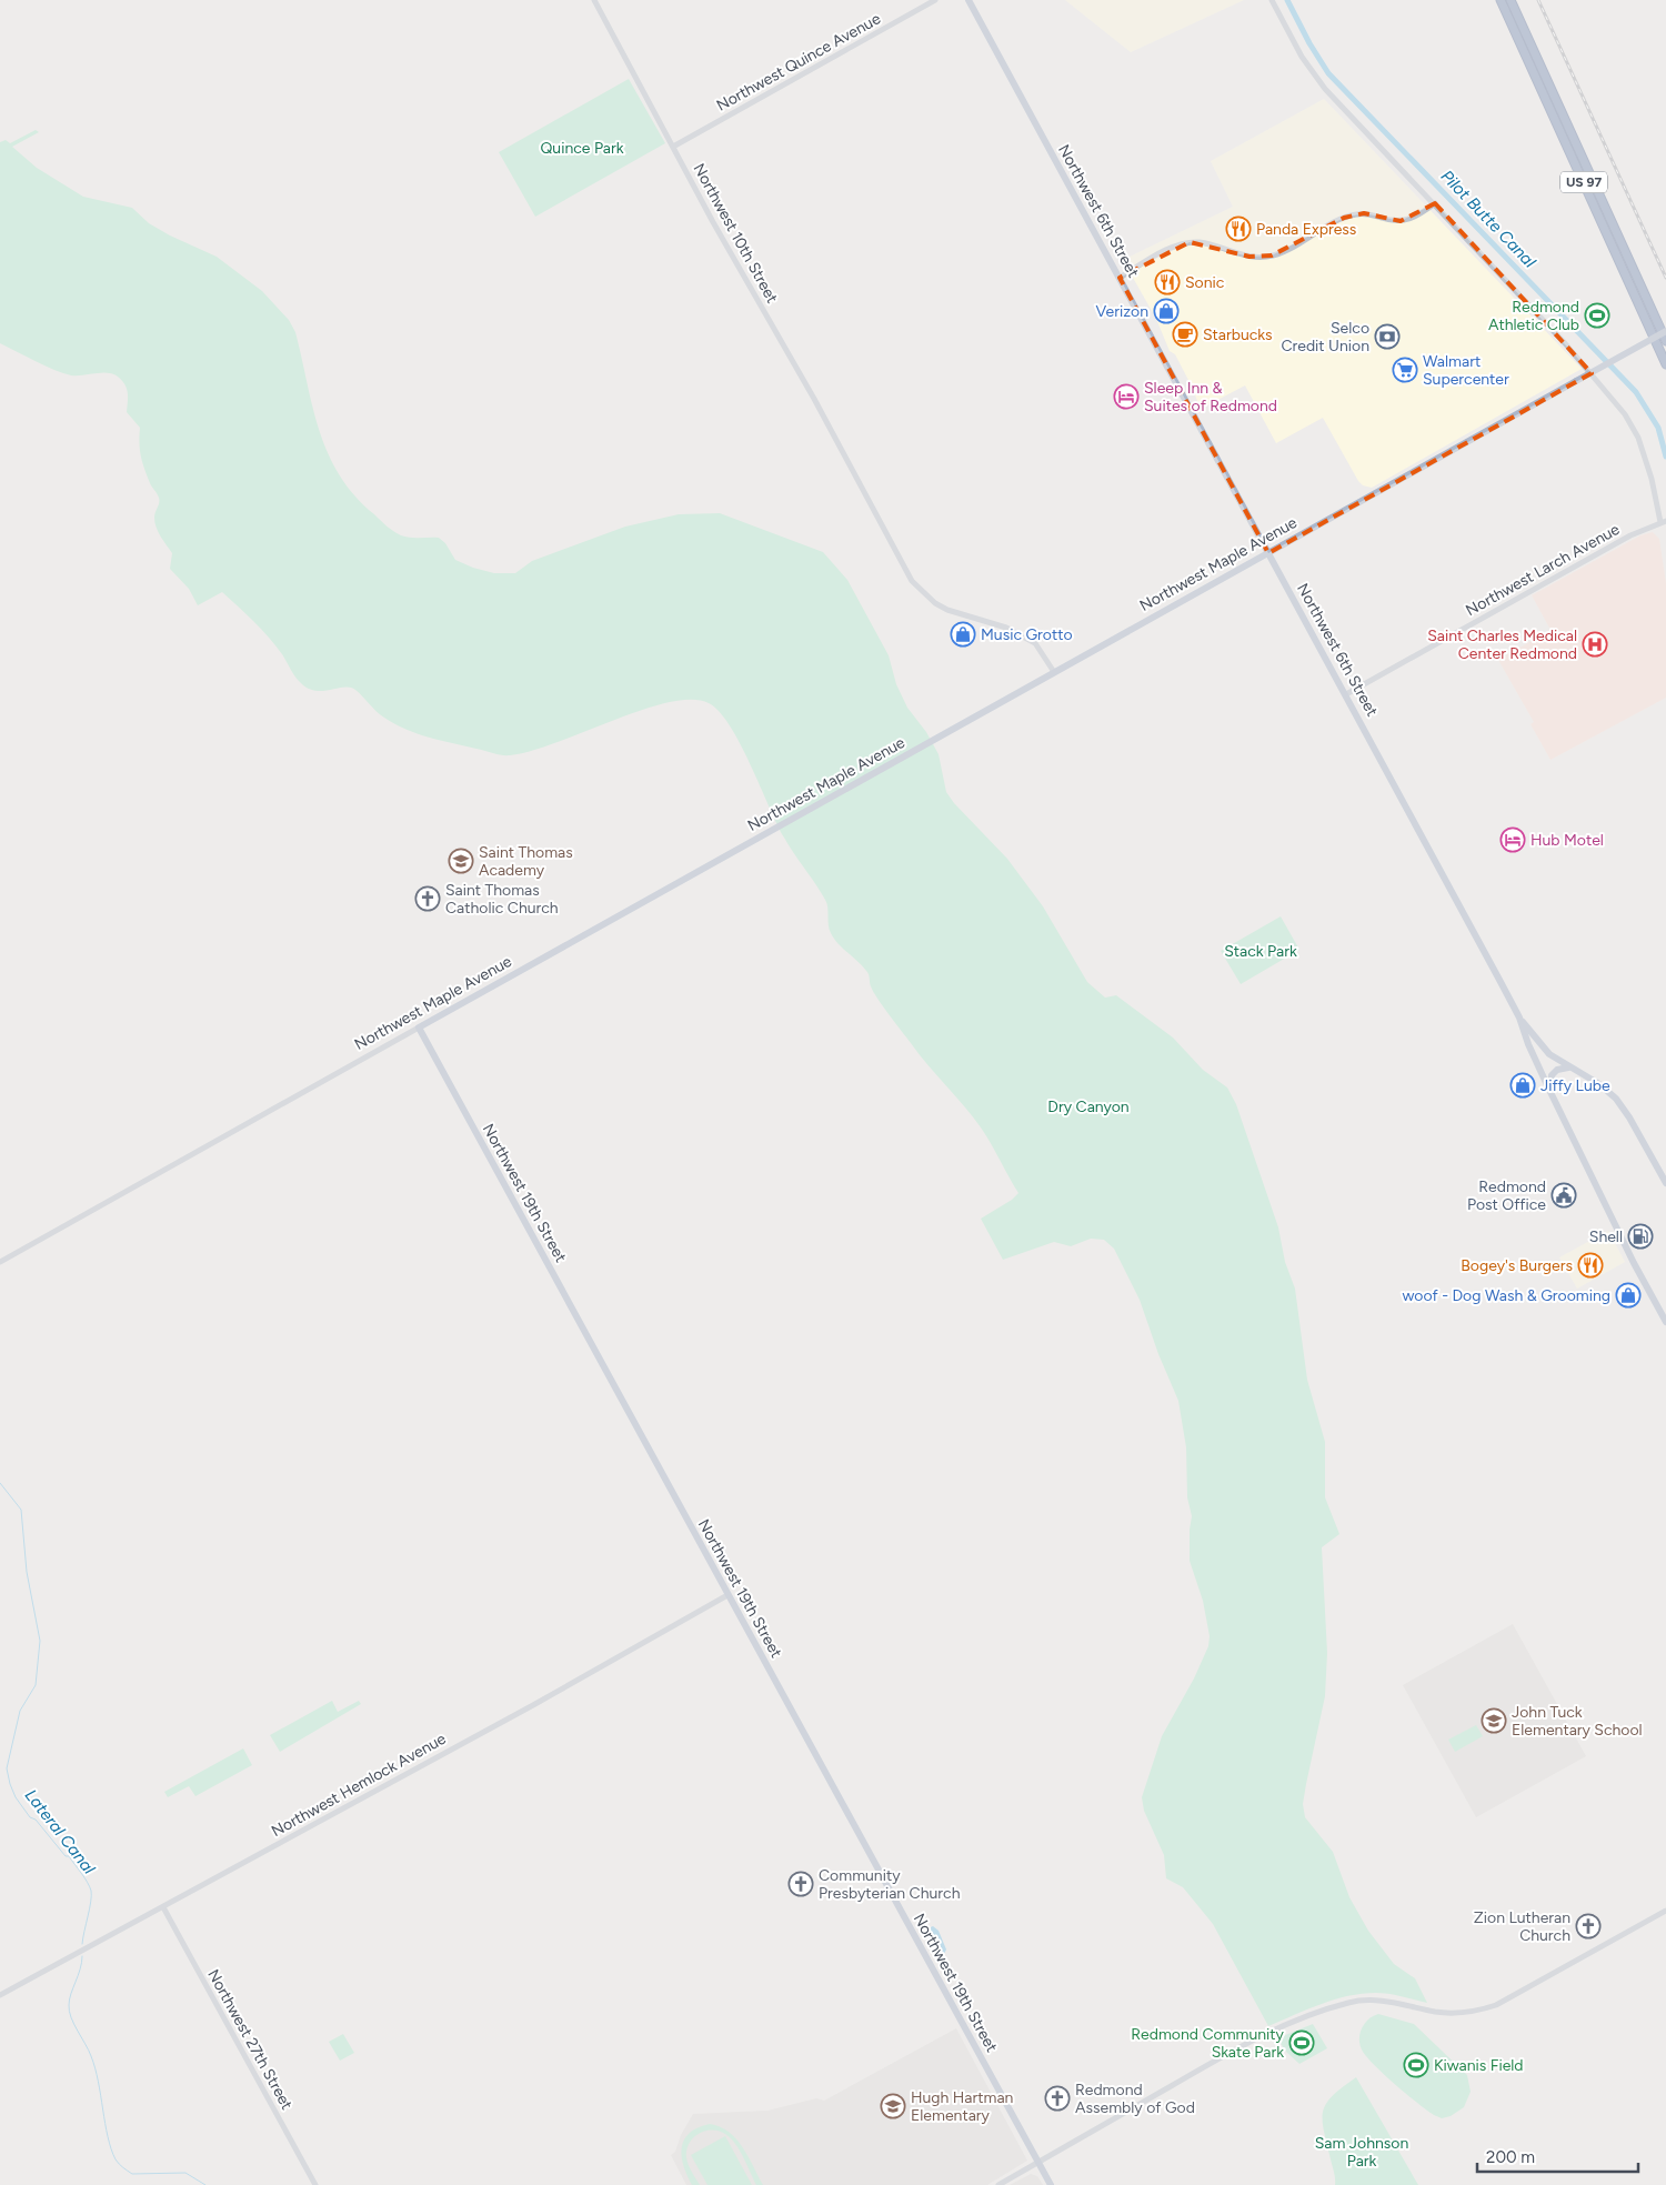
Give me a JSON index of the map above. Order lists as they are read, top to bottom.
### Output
{
  "streets": {
    "highway": ["US 97"],
    "main road": ["Northwest 6th Street", "Northwest Maple Avenue", "Northwest 19th Street"],
    "street": [
      "Northwest Quince Avenue",
      "Northwest 10th Street",
      "Northwest Larch Avenue",
      "Northwest Hemlock Avenue",
      "Northwest 27th Street"
    ]
  },
  "crossings": [
    ["Northwest Quince Avenue", "Northwest 10th Street"],
    ["Northwest 6th Street", "Northwest Maple Avenue"],
    ["Northwest 6th Street", "Northwest Larch Avenue"],
    ["Northwest 10th Street", "Northwest Maple Avenue"],
    ["Northwest Maple Avenue", "Northwest 19th Street"],
    ["Northwest 19th Street", "Northwest Hemlock Avenue"],
    ["Northwest Hemlock Avenue", "Northwest 27th Street"]
  ],
  "water": ["Pilot Butte Canal", "Lateral Canal"],
  "parks": [
    "Quince Park",
    "Stack Park",
    "Dry Canyon",
    "Sam Johnson Park"
  ],
  "places": {
    "restaurant": ["Panda Express", "Sonic", "Bogey's Burgers"],
    "shop": [
      "Verizon",
      "Music Grotto",
      "Jiffy Lube",
      "woof - Dog Wash & Grooming"
    ],
    "sports": ["Redmond Athletic Club", "Redmond Community Skate Park", "Kiwanis Field"],
    "cafe": ["Starbucks"],
    "bank": ["Selco Credit Union"],
    "supermarket": ["Walmart Supercenter"],
    "hotel": ["Sleep Inn & Suites of Redmond", "Hub Motel"],
    "hospital": ["Saint Charles Medical Center Redmond"],
    "school or university": ["Saint Thomas Academy", "John Tuck Elementary School", "Hugh Hartman Elementary"],
    "church": [
      "Saint Thomas Catholic Church",
      "Community Presbyterian Church",
      "Zion Lutheran Church",
      "Redmond Assembly of God"
    ],
    "public building": ["Redmond Post Office"],
    "fuel station": ["Shell"]
  },
  "scale_bar": "200 m"
}
